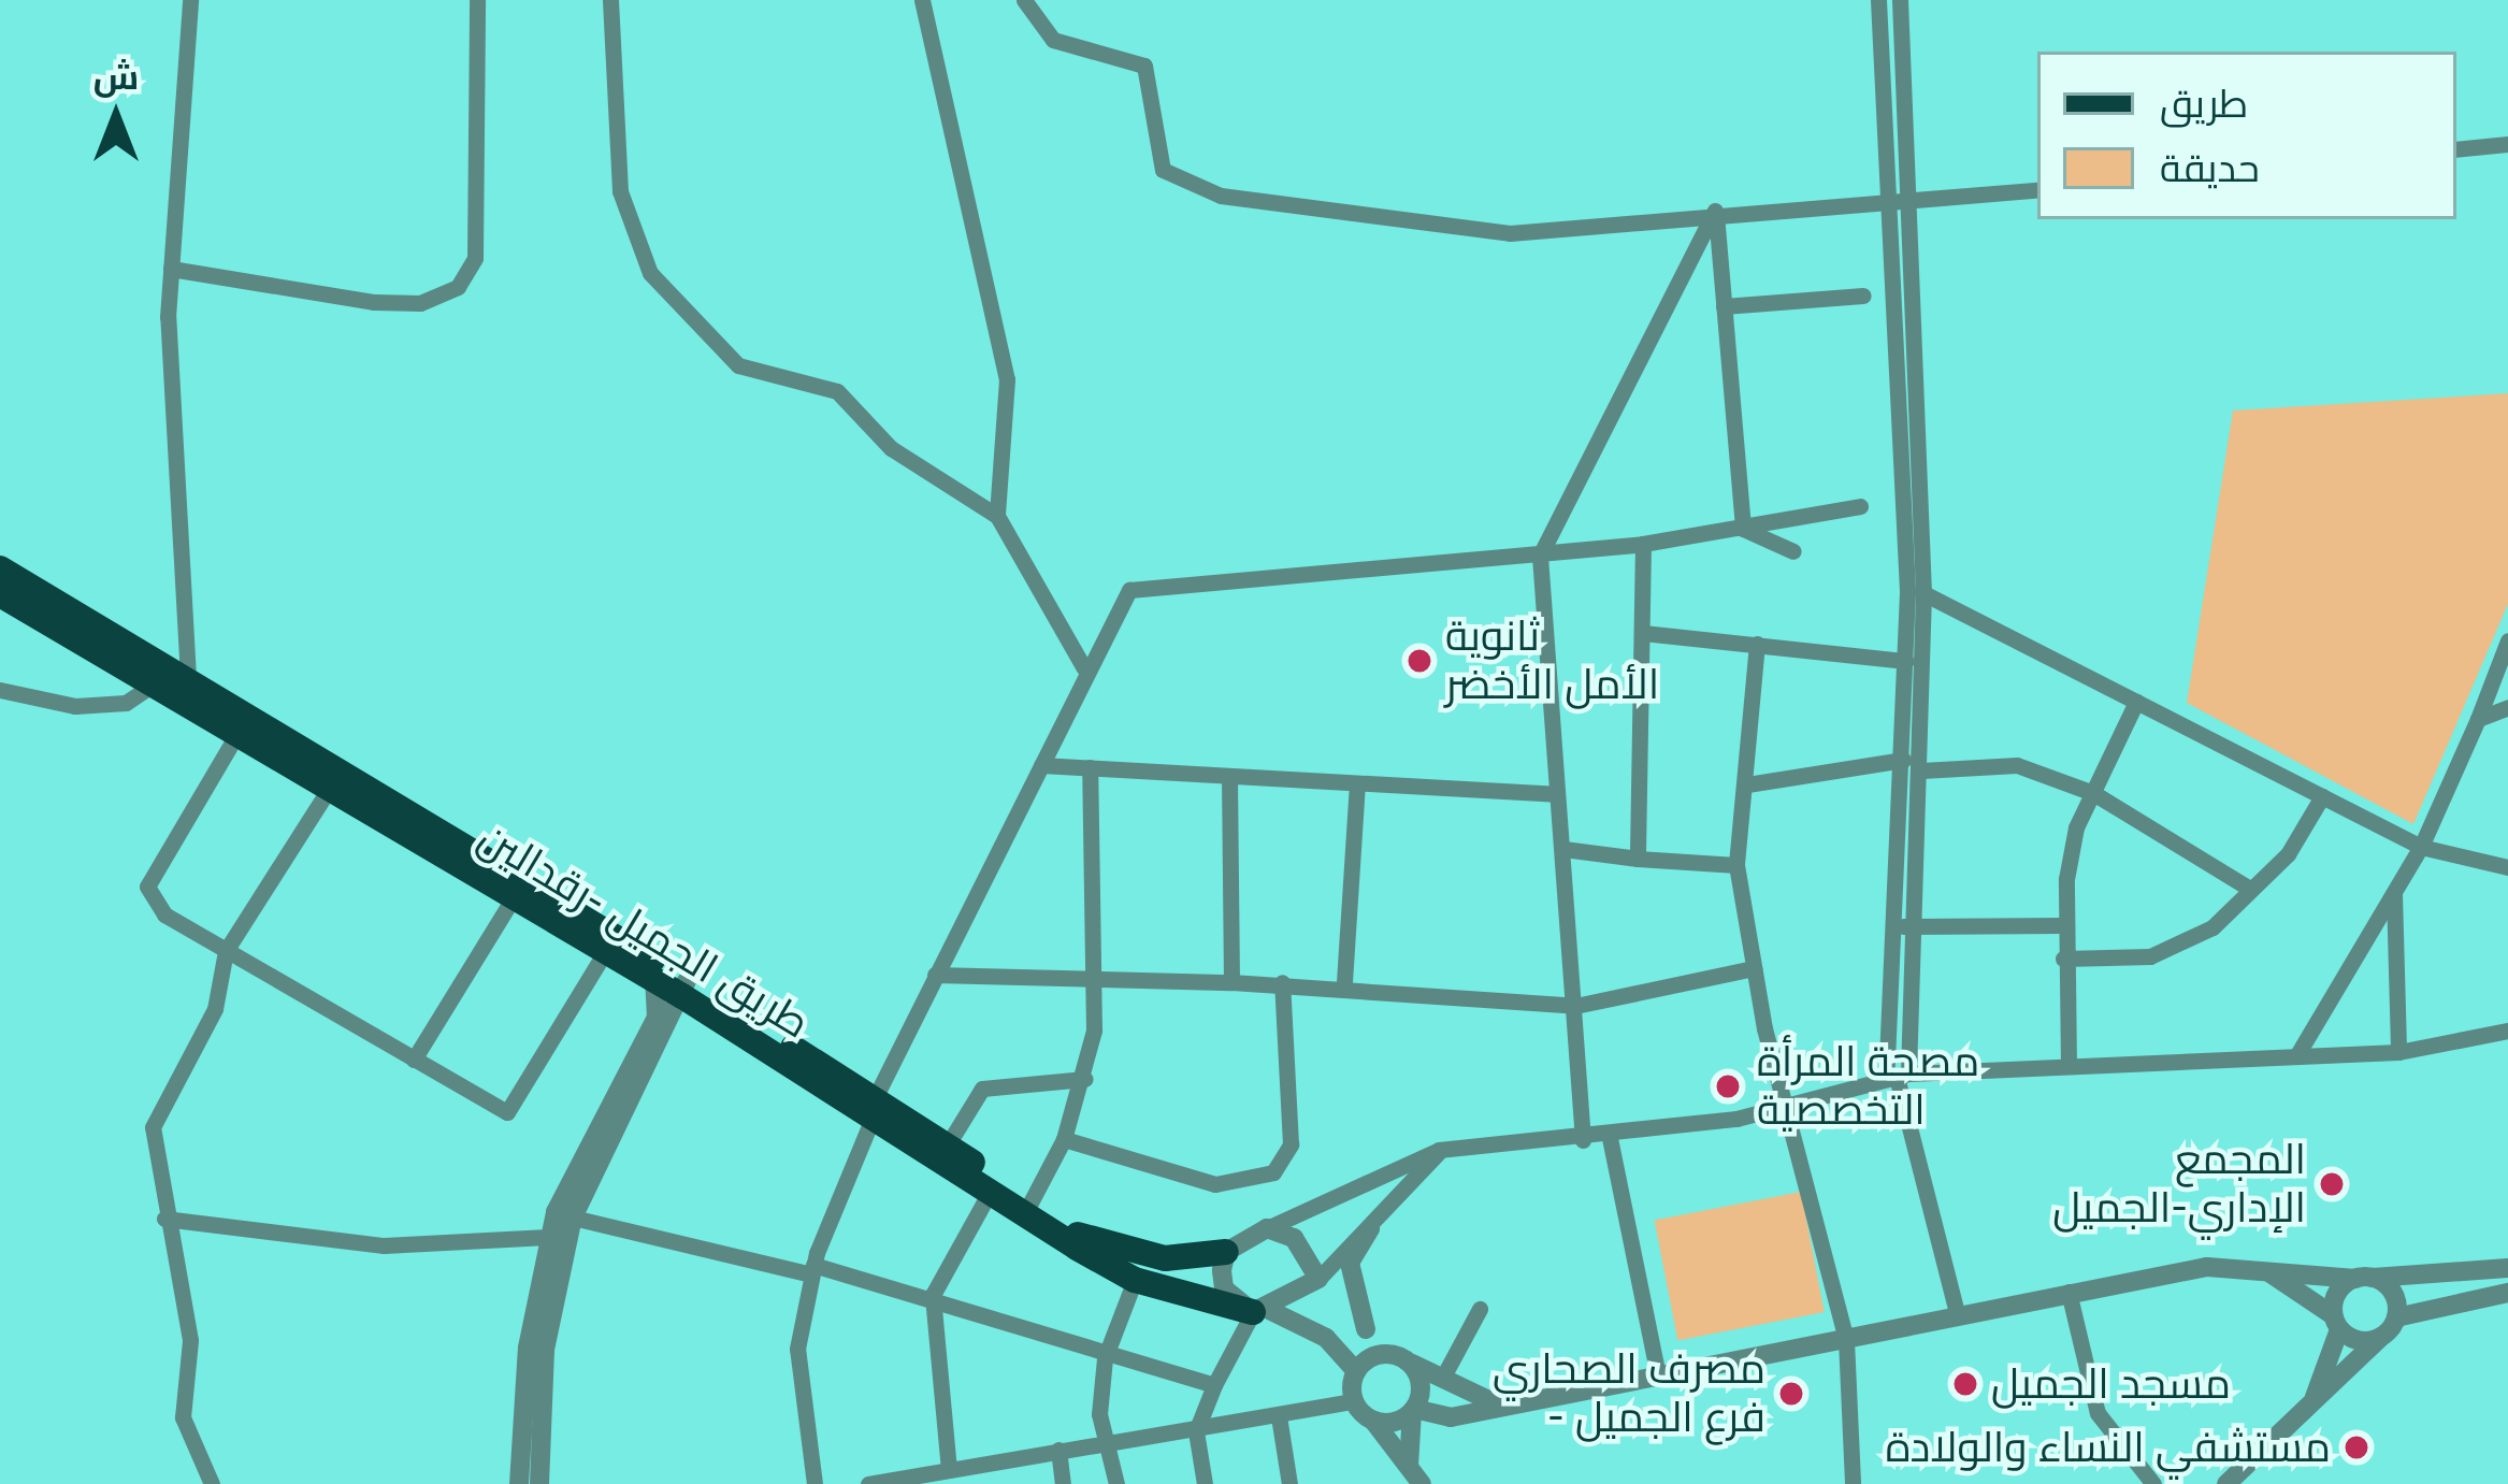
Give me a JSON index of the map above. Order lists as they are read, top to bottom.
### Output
{
  "streets": {
    "main road": ["طريق الجميل -رقدالين"]
  },
  "places": [
    "ثانوية الأمل الأخضر",
    "مصحة المرأة التخصصية",
    "المجمع الإداري-الجميل",
    "مسجد الجميل",
    "مصرف الصحاري - فرع الجميل",
    "مستشفي النساء والولادة"
  ],
  "legend": ["طريق", "حديقة"],
  "north": "top"
}
